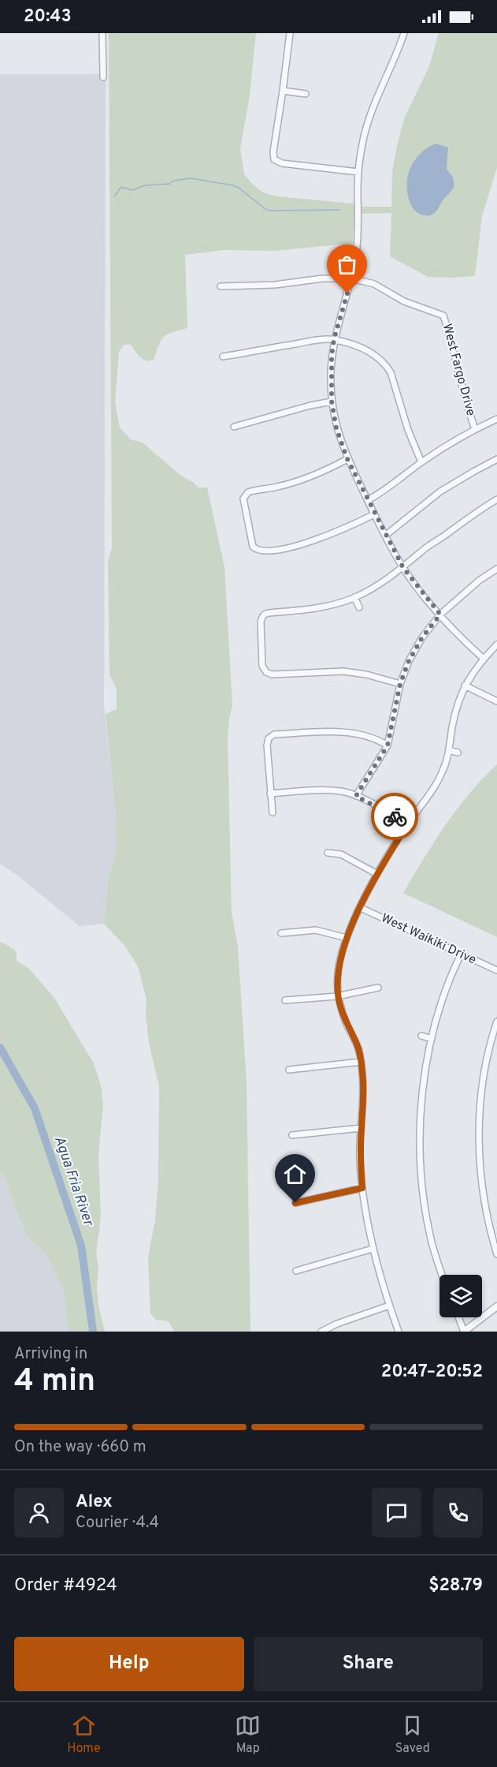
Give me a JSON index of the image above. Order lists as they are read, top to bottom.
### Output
{
  "streets": {
    "street": ["West Fargo Drive", "West Waikiki Drive"]
  },
  "water": ["Agua Fria River"],
  "page": {
    "status": "20:43",
    "heading": ["4 min", "Arriving in", "20:47–20:52"],
    "panel": [
      "Alex",
      "Courier · 4.4",
      "Order #4924",
      "$28.79"
    ],
    "bar": "On the way · 660 m",
    "buttons": ["Help", "Share"],
    "tabs": ["Home", "Map", "Saved"]
  }
}
